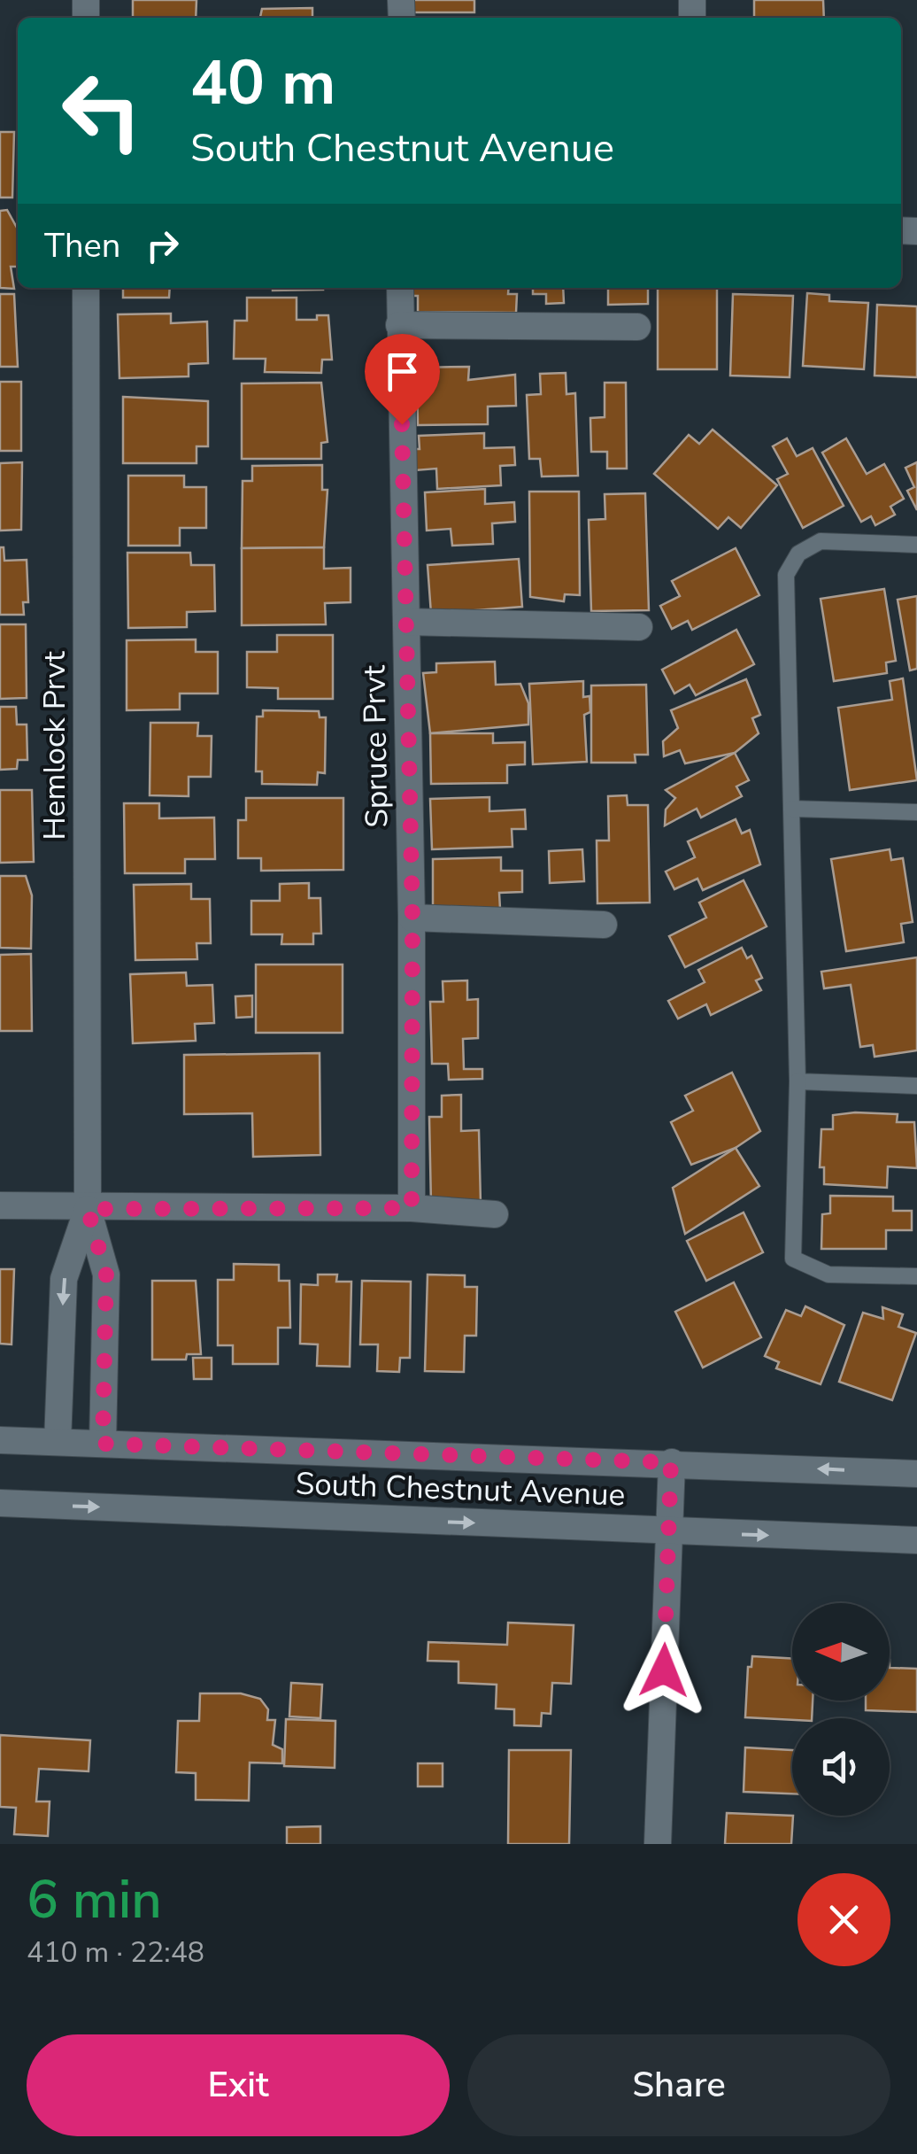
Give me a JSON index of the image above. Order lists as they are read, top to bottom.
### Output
{
  "streets": {
    "street": ["Hemlock Prvt", "Spruce Prvt", "South Chestnut Avenue"]
  },
  "crossings": [
    ["Hemlock Prvt", "South Chestnut Avenue"]
  ],
  "north": "left",
  "page": {
    "turn": ["40 m", "South Chestnut Avenue"],
    "then": "Then",
    "heading": ["6 min", "410 m · 22:48"],
    "buttons": ["Exit", "Share"]
  }
}
